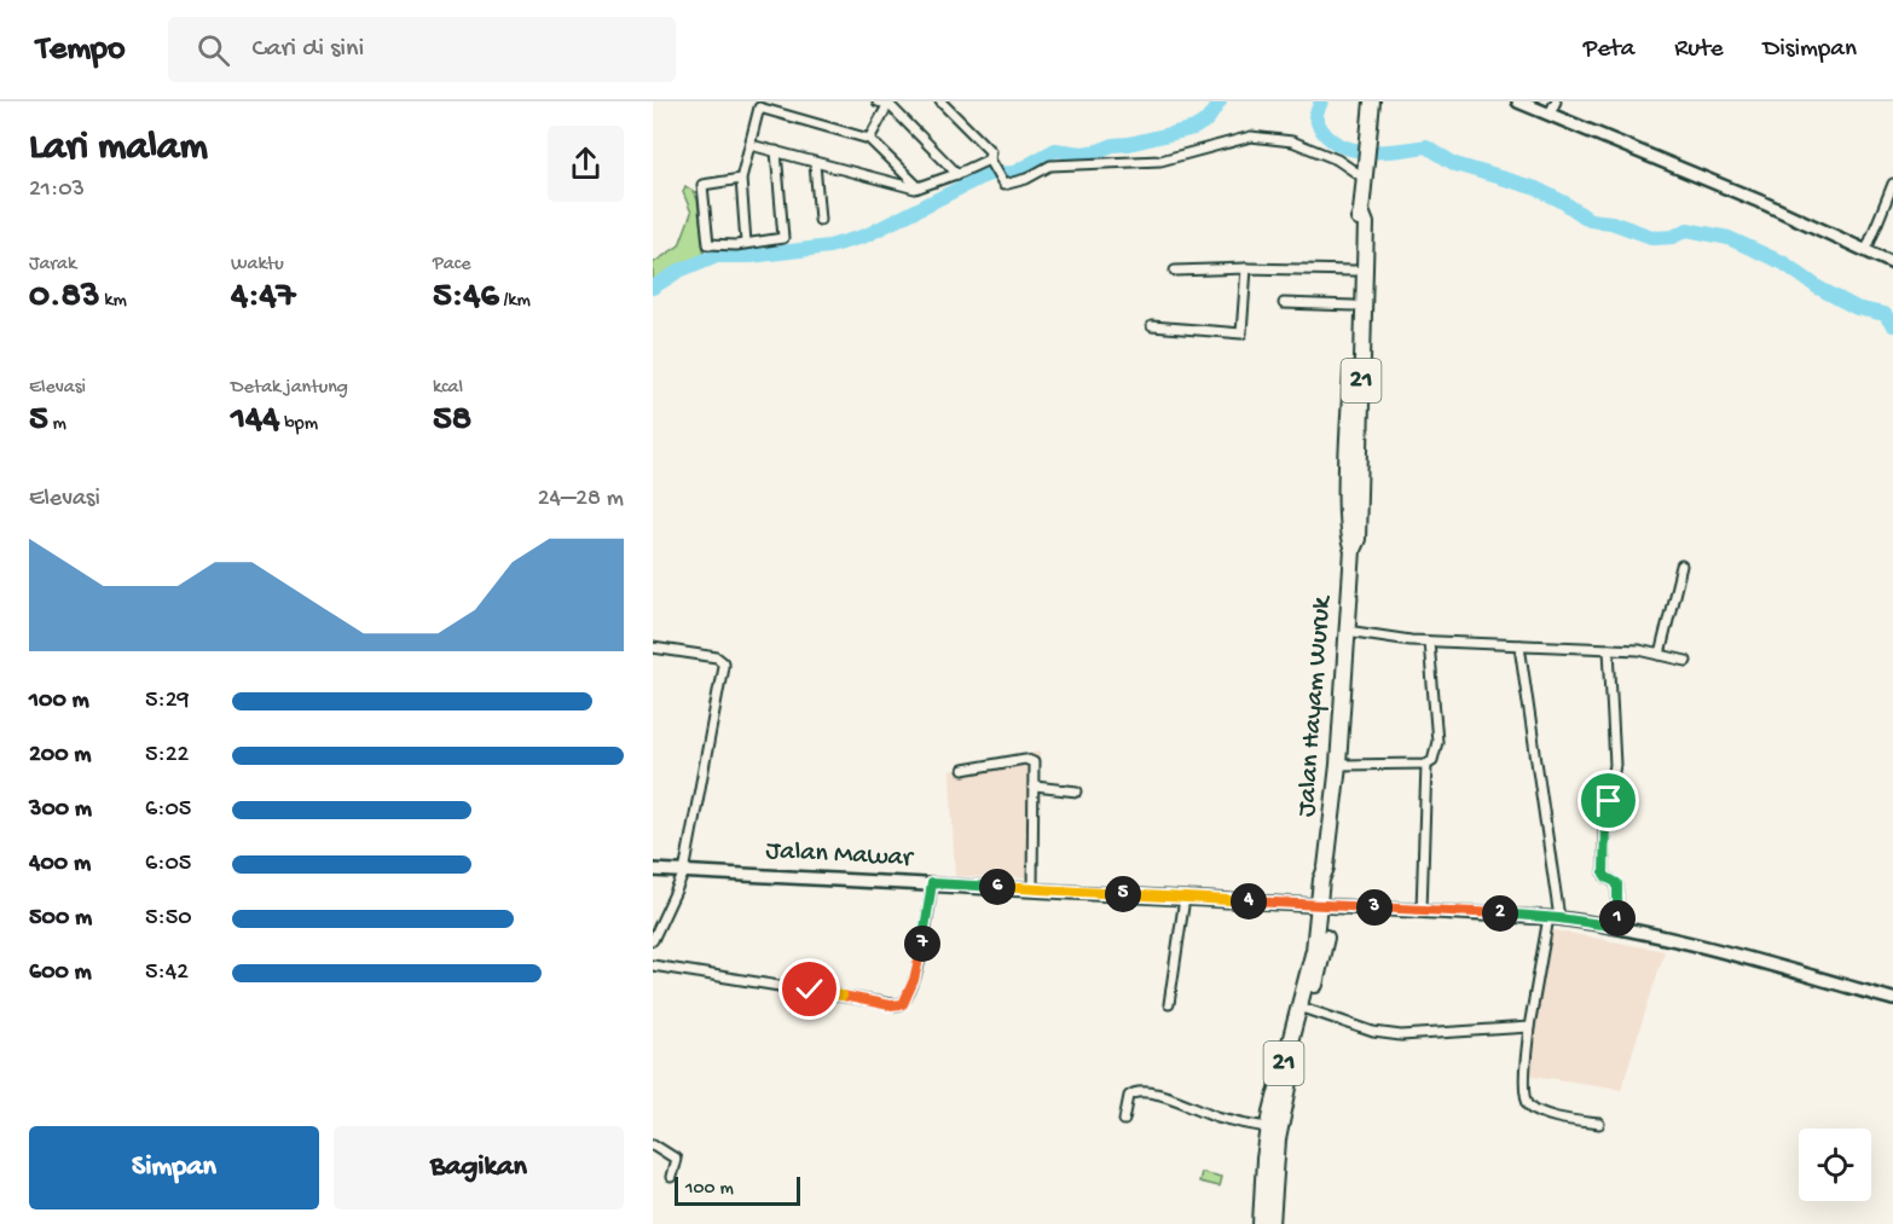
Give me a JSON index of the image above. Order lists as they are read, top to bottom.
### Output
{
  "streets": {
    "highway": ["21", "Jalan Hayam Wuruk"],
    "street": ["Jalan Mawar"]
  },
  "crossings": [
    ["21", "Jalan Hayam Wuruk"],
    ["21", "Jalan Mawar"],
    ["Jalan Hayam Wuruk", "Jalan Mawar"]
  ],
  "scale_bar": "100 m",
  "page": {
    "header": "Tempo",
    "search": "Cari di sini",
    "nav": ["Peta", "Rute", "Disimpan"],
    "heading": ["Lari malam", "21:03"],
    "stats": [
      ["Jarak", "0.83 km"],
      ["Waktu", "4:47"],
      ["Pace", "5:46 /km"],
      ["Elevasi", "5 m"],
      ["Detak jantung", "144 bpm"],
      ["kcal", "58"]
    ],
    "chart": ["Elevasi", "24–28 m"],
    "list": [
      {
        "name": "100 m",
        "note": "5:29"
      },
      {
        "name": "200 m",
        "note": "5:22"
      },
      {
        "name": "300 m",
        "note": "6:05"
      },
      {
        "name": "400 m",
        "note": "6:05"
      },
      {
        "name": "500 m",
        "note": "5:50"
      },
      {
        "name": "600 m",
        "note": "5:42"
      }
    ],
    "pins": [
      "6",
      "5",
      "4",
      "3",
      "2",
      "1",
      "7"
    ],
    "buttons": ["Simpan", "Bagikan"],
    "scale": "100 m"
  }
}
